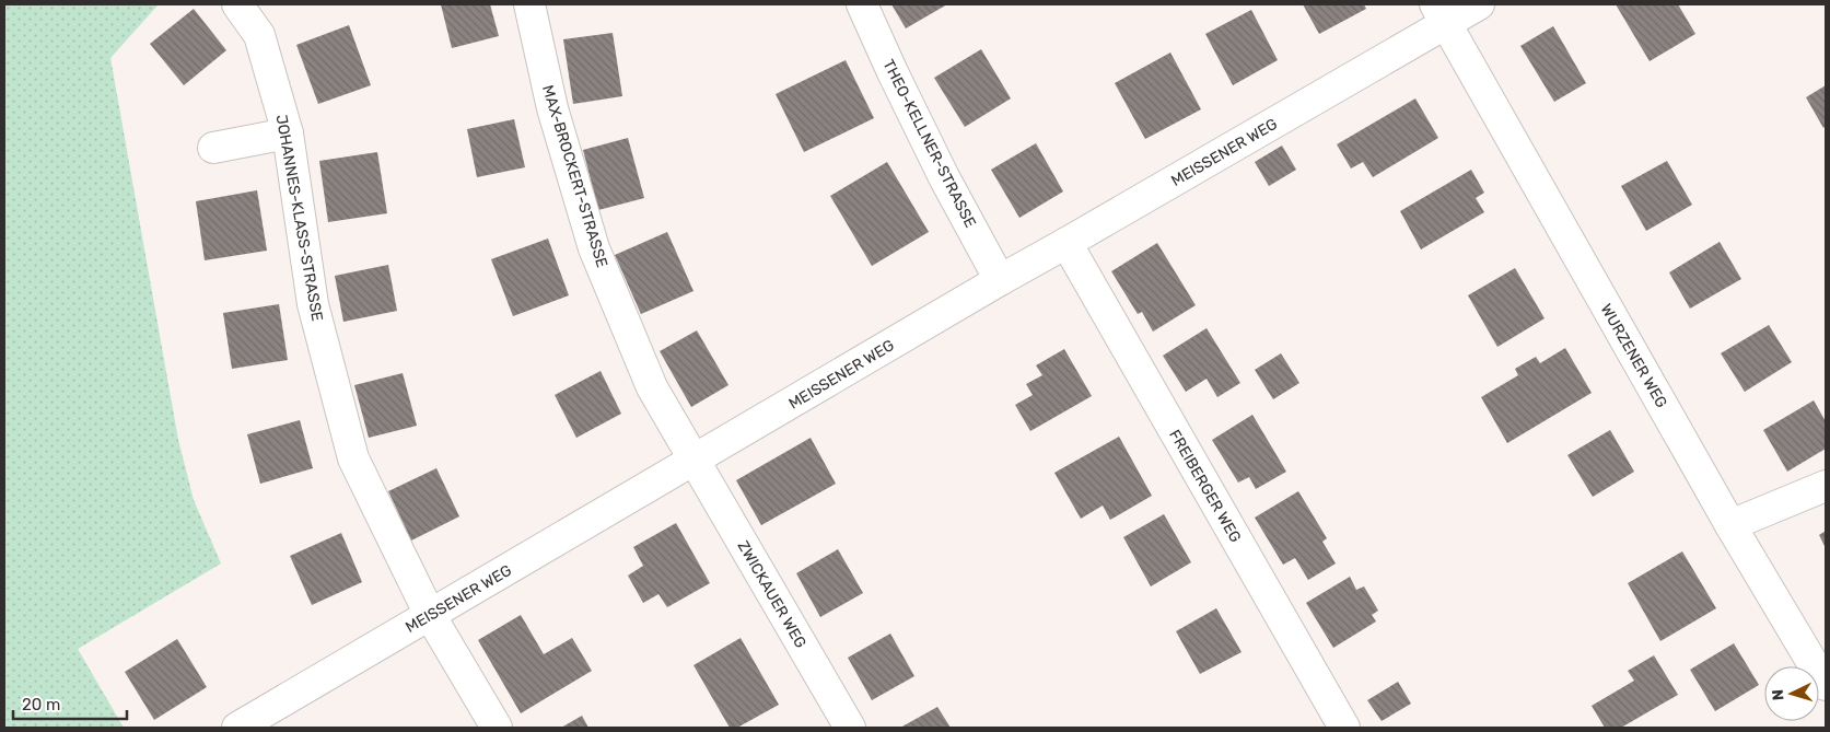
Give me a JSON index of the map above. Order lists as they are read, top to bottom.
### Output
{
  "streets": {
    "street": [
      "THEO-KELLNER-STRASSE",
      "MEISSENER WEG",
      "MAX-BROCKERT-STRASSE",
      "JOHANNES-KLASS-STRASSE",
      "WURZENER WEG",
      "FREIBERGER WEG",
      "ZWICKAUER WEG"
    ]
  },
  "crossings": [
    ["THEO-KELLNER-STRASSE", "MEISSENER WEG"],
    ["MEISSENER WEG", "MAX-BROCKERT-STRASSE"],
    ["MEISSENER WEG", "JOHANNES-KLASS-STRASSE"],
    ["MEISSENER WEG", "WURZENER WEG"],
    ["MEISSENER WEG", "FREIBERGER WEG"],
    ["MEISSENER WEG", "ZWICKAUER WEG"],
    ["MAX-BROCKERT-STRASSE", "ZWICKAUER WEG"]
  ],
  "scale_bar": "20 m",
  "north": "left"
}
